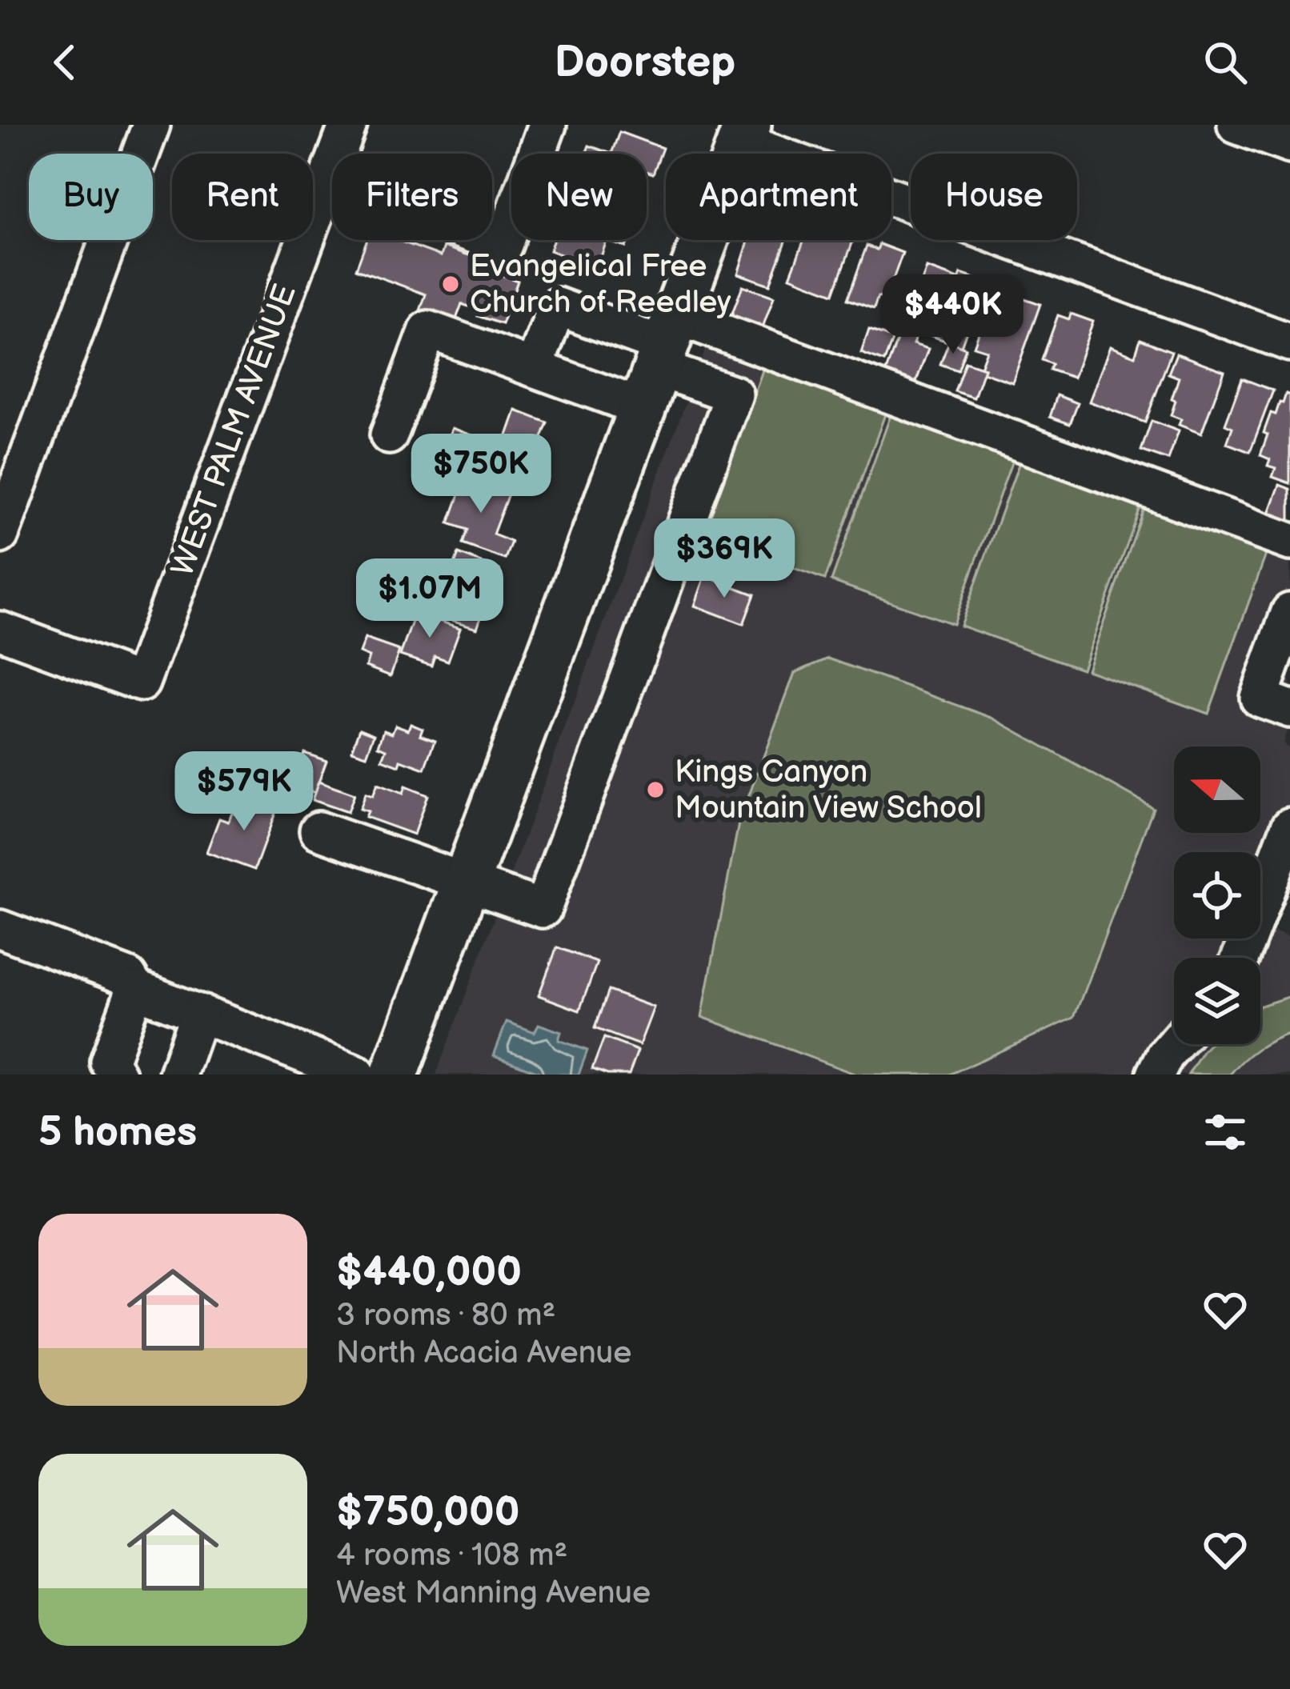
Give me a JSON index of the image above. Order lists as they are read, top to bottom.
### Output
{
  "streets": {
    "street": ["WEST PALM AVENUE"]
  },
  "places": ["Evangelical Free Church of Reedley", "Kings Canyon Mountain View School"],
  "north": "left",
  "page": {
    "header": "Doorstep",
    "chip": [
      "Buy",
      "Rent",
      "Filters",
      "New",
      "Apartment",
      "House"
    ],
    "price": [
      "$440K",
      "$750K",
      "$369K",
      "$1.07M",
      "$579K"
    ],
    "heading": "5 homes",
    "list": [
      {
        "name": "$440,000",
        "note": "3 rooms · 80 m² · North Acacia Avenue"
      },
      {
        "name": "$750,000",
        "note": "4 rooms · 108 m² · West Manning Avenue"
      }
    ]
  }
}
